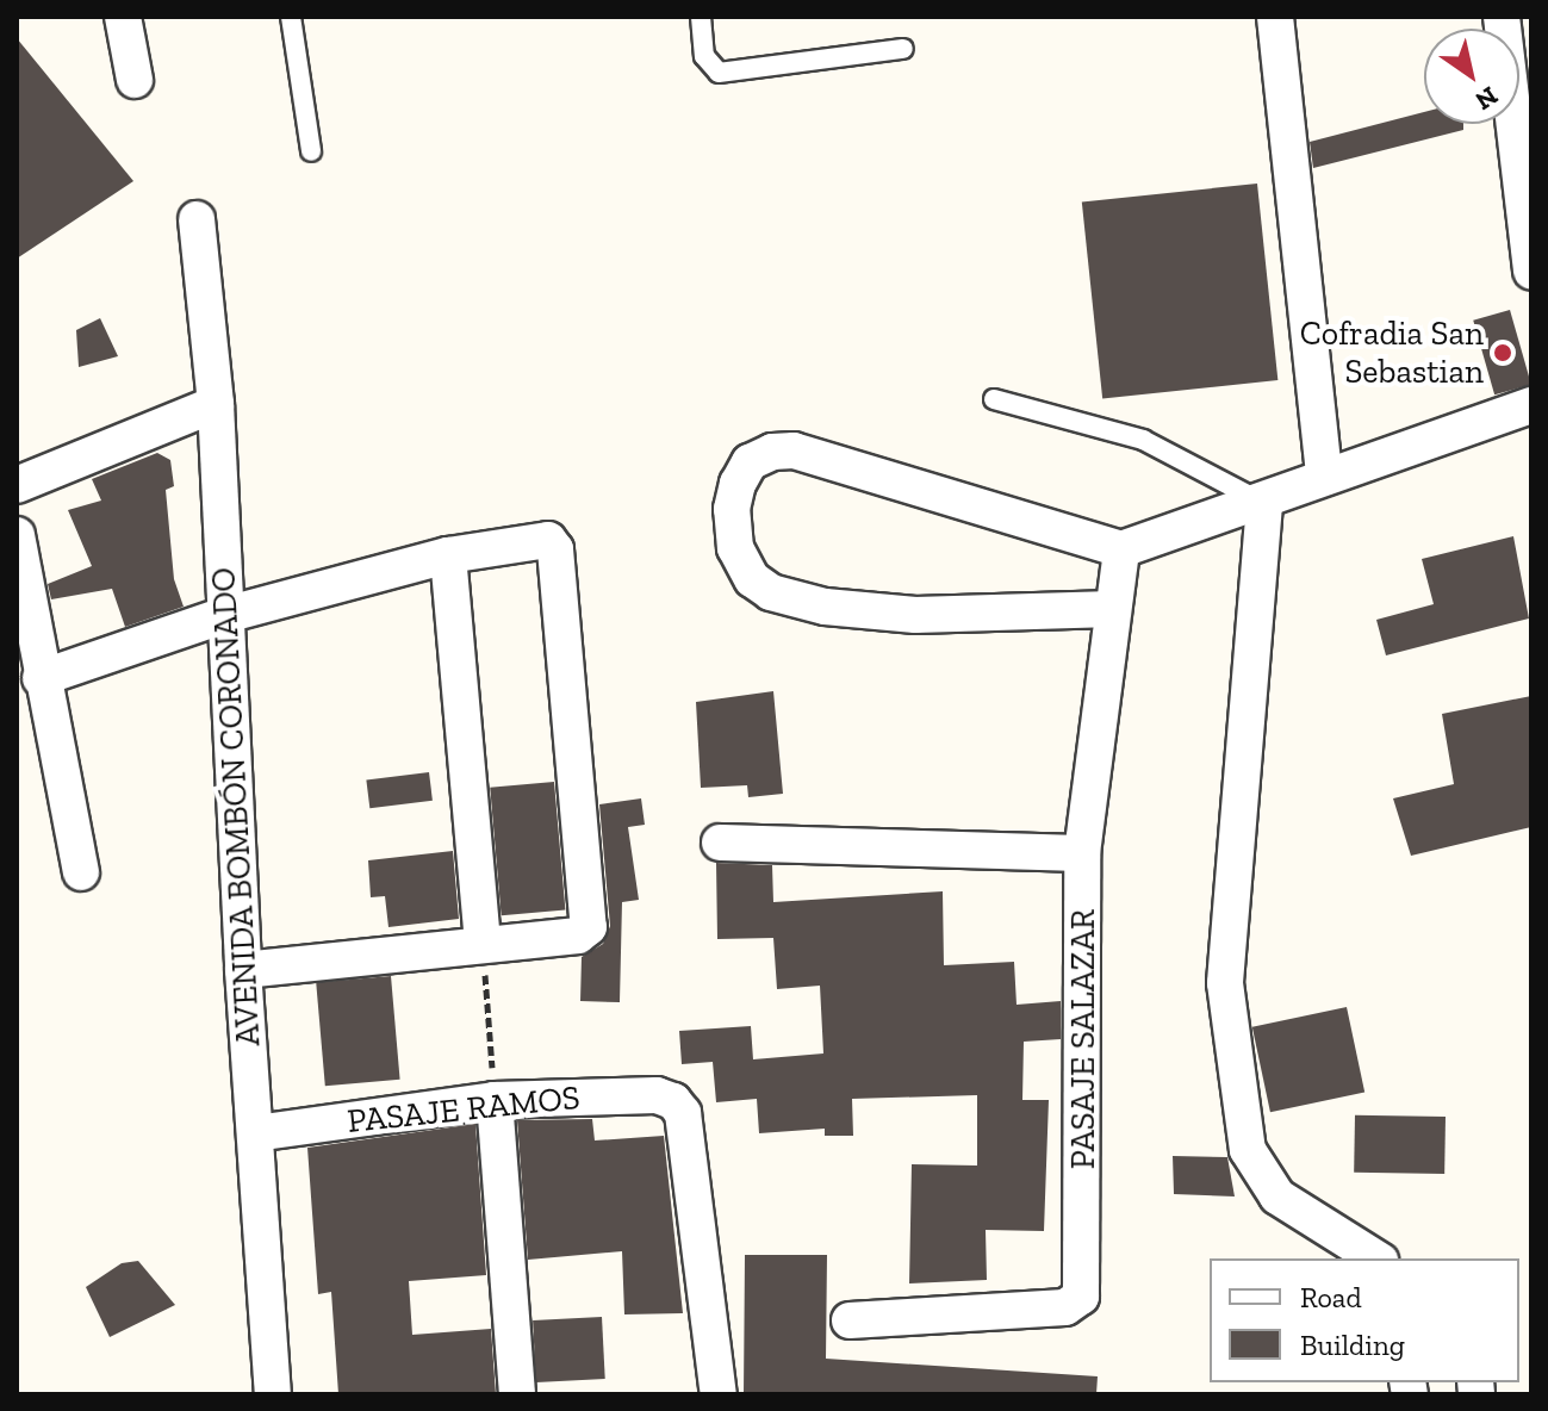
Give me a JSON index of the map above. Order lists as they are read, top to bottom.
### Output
{
  "streets": {
    "street": ["AVENIDA BOMBÓN CORONADO", "PASAJE SALAZAR", "PASAJE RAMOS"]
  },
  "crossings": [
    ["AVENIDA BOMBÓN CORONADO", "PASAJE RAMOS"]
  ],
  "places": ["Cofradia San Sebastian"],
  "legend": ["Road", "Building"],
  "north": "bottom right"
}
